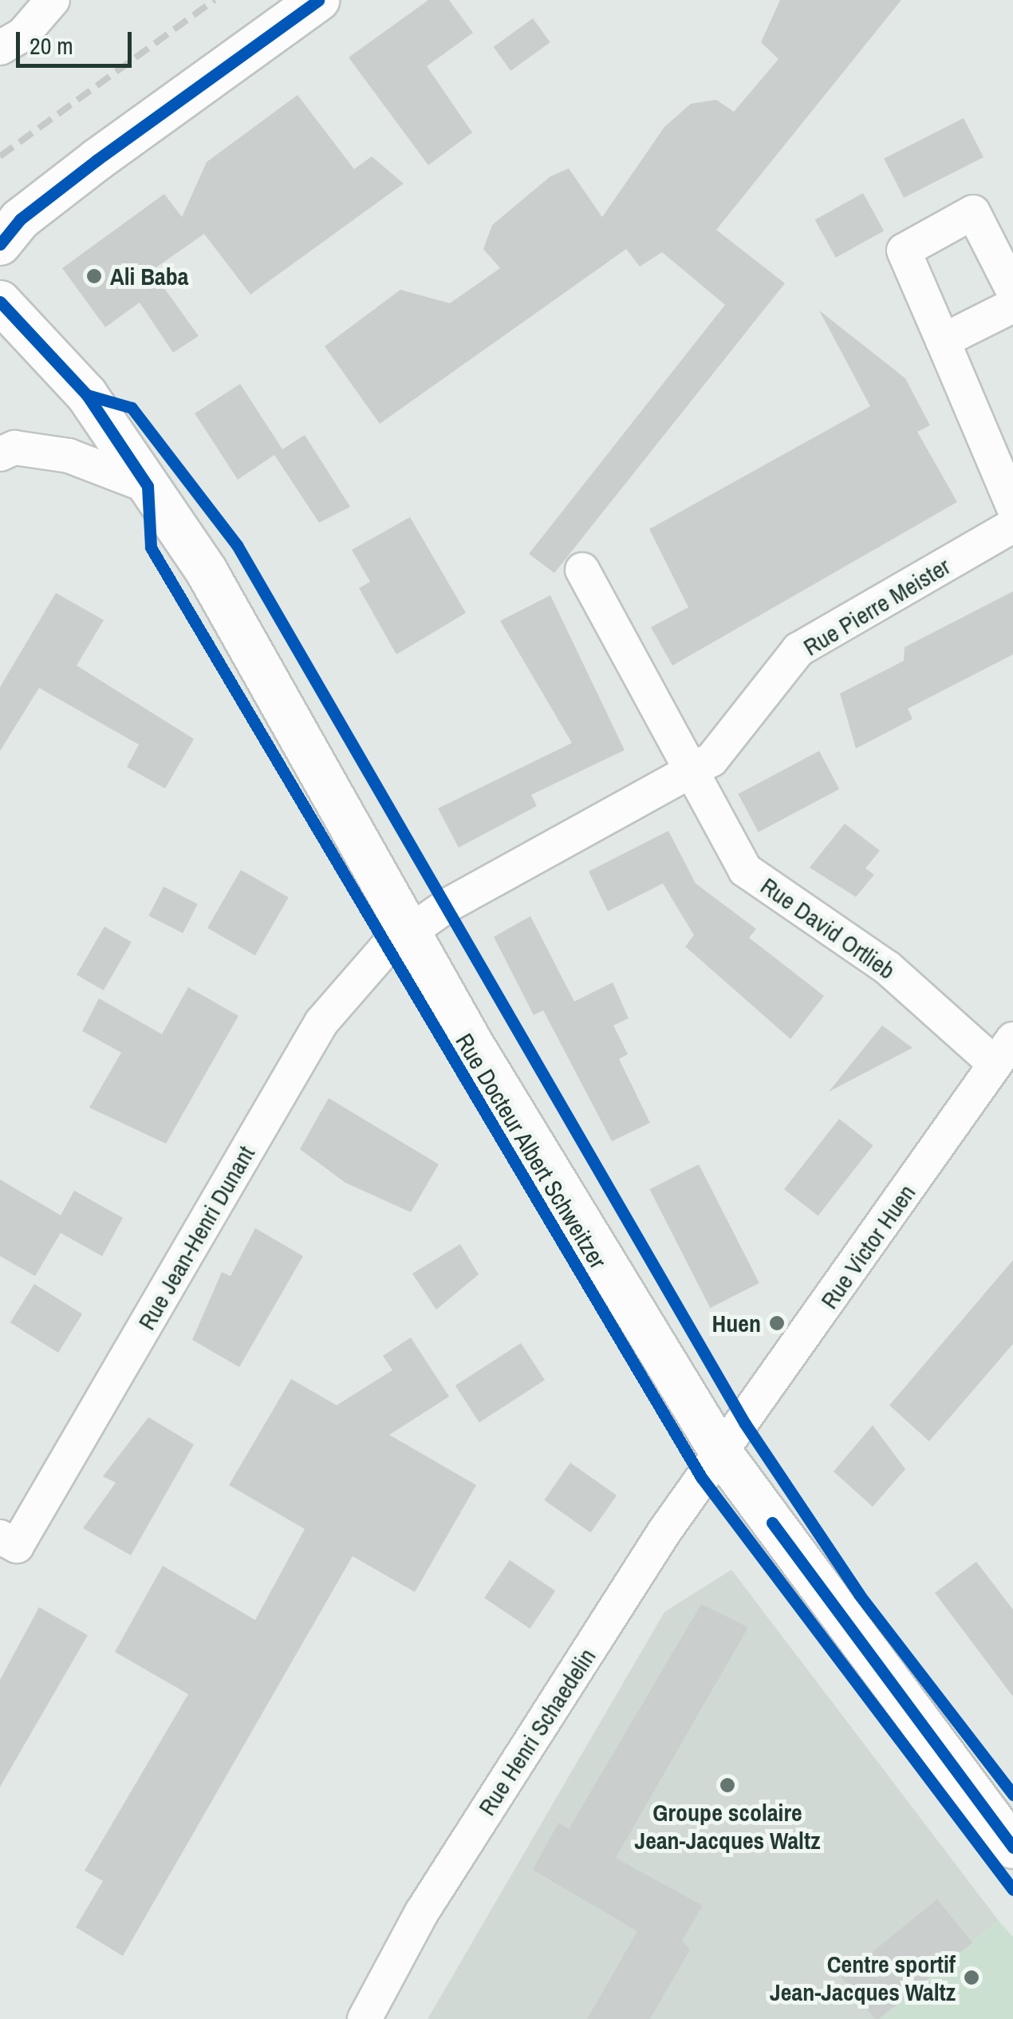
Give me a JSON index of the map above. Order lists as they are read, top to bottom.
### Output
{
  "streets": {
    "street": [
      "Rue Pierre Meister",
      "Rue David Ortlieb",
      "Rue Docteur Albert Schweitzer",
      "Rue Jean-Henri Dunant",
      "Rue Victor Huen",
      "Rue Henri Schaedelin"
    ]
  },
  "crossings": [
    ["Rue Pierre Meister", "Rue David Ortlieb"],
    ["Rue Pierre Meister", "Rue Docteur Albert Schweitzer"],
    ["Rue Pierre Meister", "Rue Jean-Henri Dunant"],
    ["Rue David Ortlieb", "Rue Victor Huen"],
    ["Rue Docteur Albert Schweitzer", "Rue Jean-Henri Dunant"],
    ["Rue Docteur Albert Schweitzer", "Rue Victor Huen"],
    ["Rue Docteur Albert Schweitzer", "Rue Henri Schaedelin"],
    ["Rue Victor Huen", "Rue Henri Schaedelin"]
  ],
  "places": [
    "Ali Baba",
    "Huen",
    "Groupe scolaire Jean-Jacques Waltz",
    "Centre sportif Jean-Jacques Waltz"
  ],
  "scale_bar": "20 m"
}
